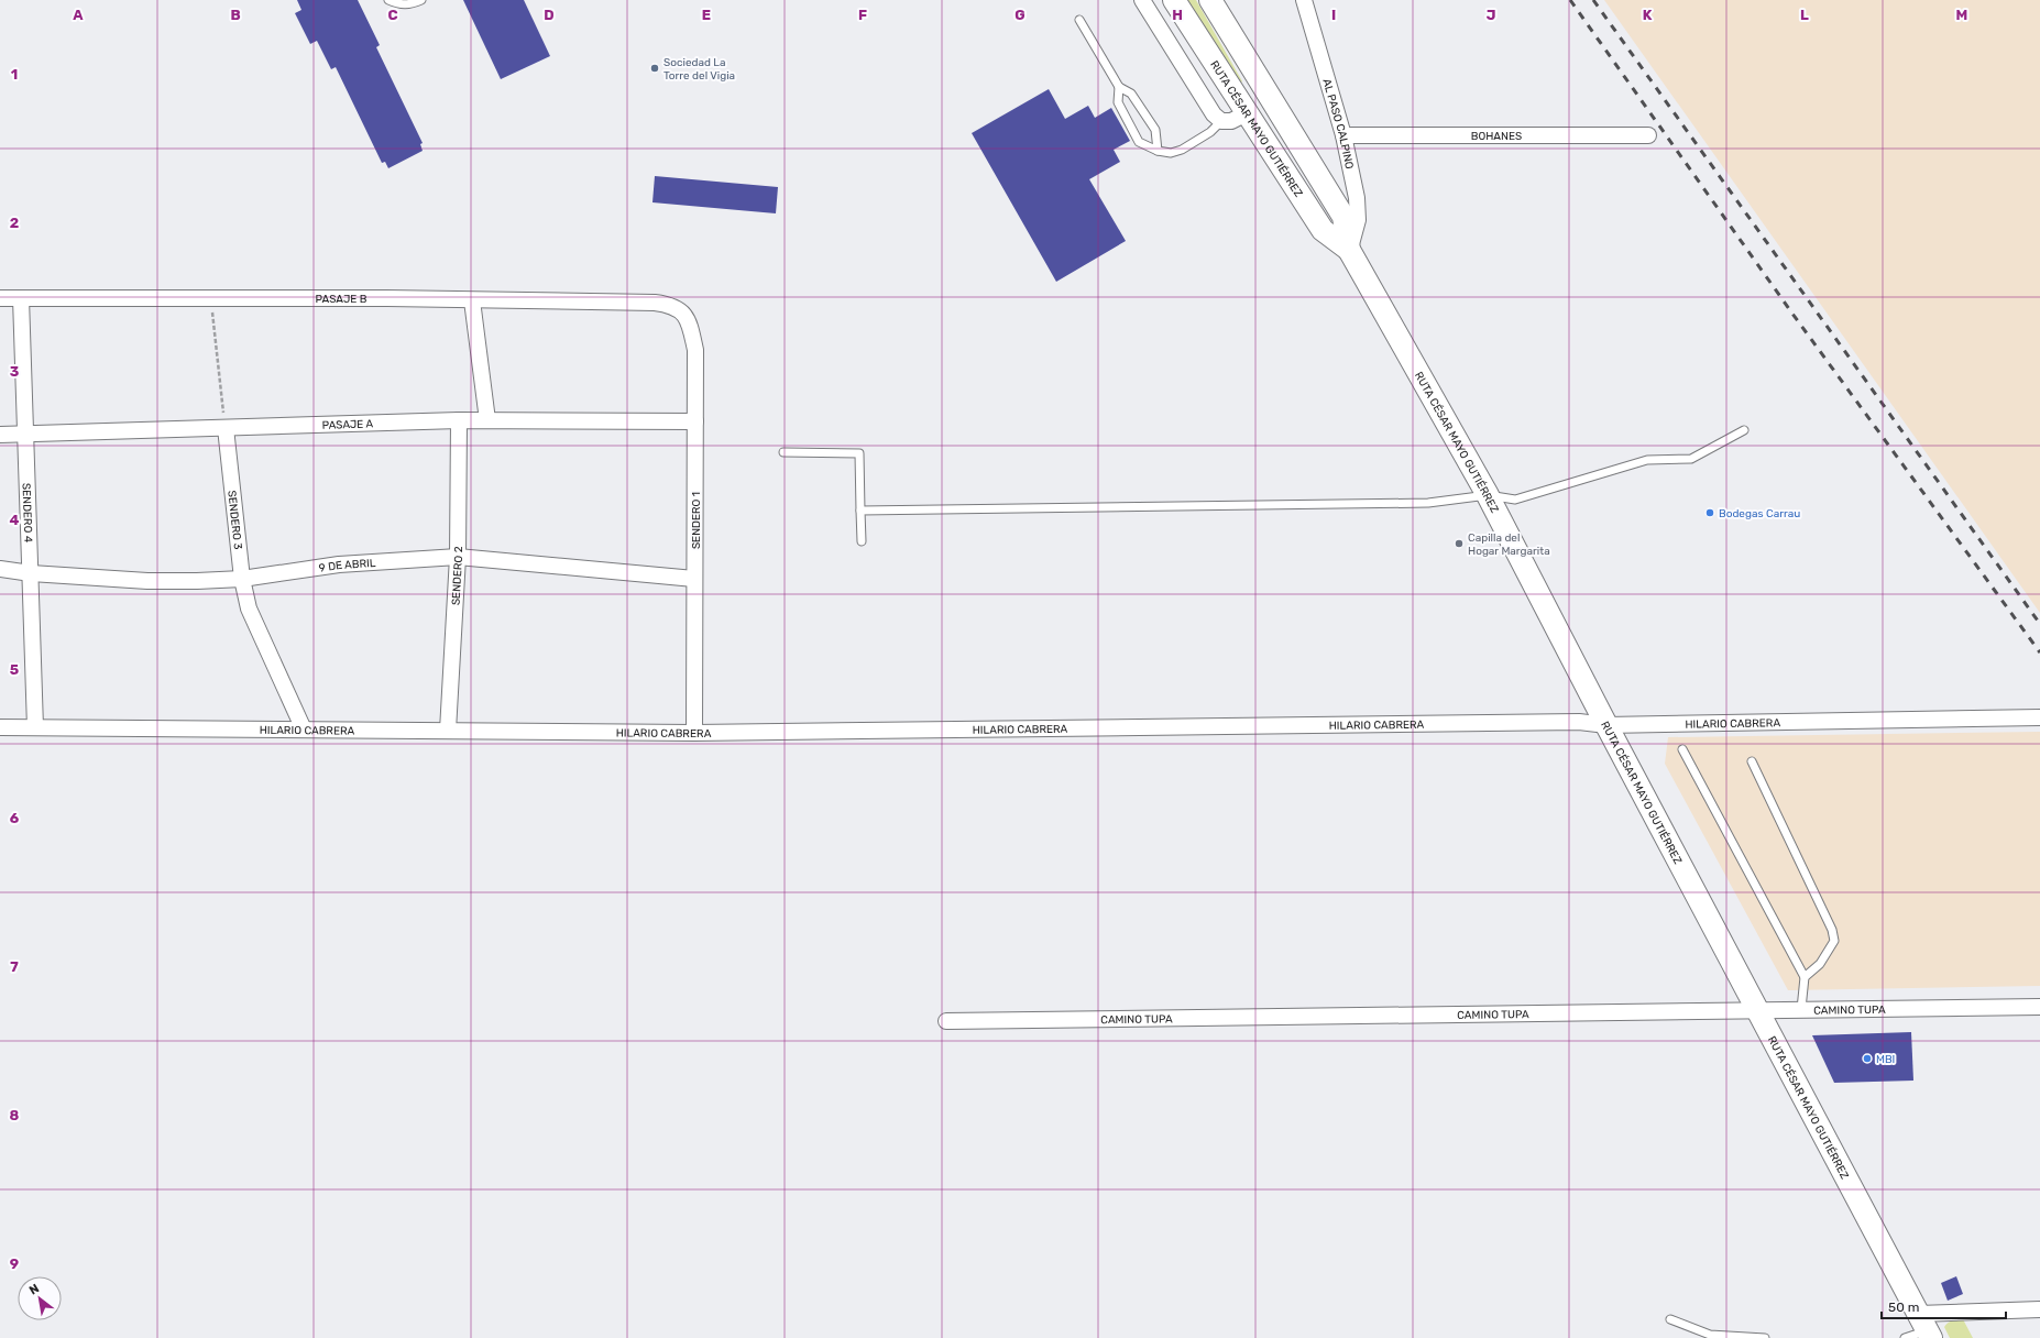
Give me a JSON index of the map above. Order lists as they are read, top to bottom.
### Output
{
  "streets": {
    "main road": ["RUTA CÉSAR MAYO GUTIÉRREZ"],
    "street": [
      "AL PASO CALPINO",
      "BOHANES",
      "PASAJE B",
      "PASAJE A",
      "SENDERO 4",
      "SENDERO 3",
      "SENDERO 1",
      "9 DE ABRIL",
      "SENDERO 2",
      "HILARIO CABRERA",
      "CAMINO TUPA"
    ]
  },
  "crossings": [
    ["AL PASO CALPINO", "RUTA CÉSAR MAYO GUTIÉRREZ"],
    ["AL PASO CALPINO", "BOHANES"],
    ["RUTA CÉSAR MAYO GUTIÉRREZ", "HILARIO CABRERA"],
    ["RUTA CÉSAR MAYO GUTIÉRREZ", "CAMINO TUPA"],
    ["PASAJE B", "SENDERO 4"],
    ["PASAJE B", "SENDERO 1"],
    ["PASAJE A", "SENDERO 4"],
    ["PASAJE A", "SENDERO 3"],
    ["PASAJE A", "SENDERO 1"],
    ["PASAJE A", "SENDERO 2"],
    ["SENDERO 4", "9 DE ABRIL"],
    ["SENDERO 4", "HILARIO CABRERA"],
    ["SENDERO 3", "9 DE ABRIL"],
    ["SENDERO 3", "HILARIO CABRERA"],
    ["SENDERO 1", "9 DE ABRIL"],
    ["SENDERO 1", "HILARIO CABRERA"],
    ["9 DE ABRIL", "SENDERO 2"],
    ["SENDERO 2", "HILARIO CABRERA"]
  ],
  "places": [
    "Sociedad La Torre del Vigia",
    "Bodegas Carrau",
    "Capilla del Hogar Margarita",
    "MBI"
  ],
  "scale_bar": "50 m",
  "north": "top left",
  "grid": {
    "columns": [
      "A",
      "B",
      "C",
      "D",
      "E",
      "F",
      "G",
      "H",
      "I",
      "J",
      "K",
      "L",
      "M"
    ],
    "rows": [
      "1",
      "2",
      "3",
      "4",
      "5",
      "6",
      "7",
      "8",
      "9"
    ]
  }
}
